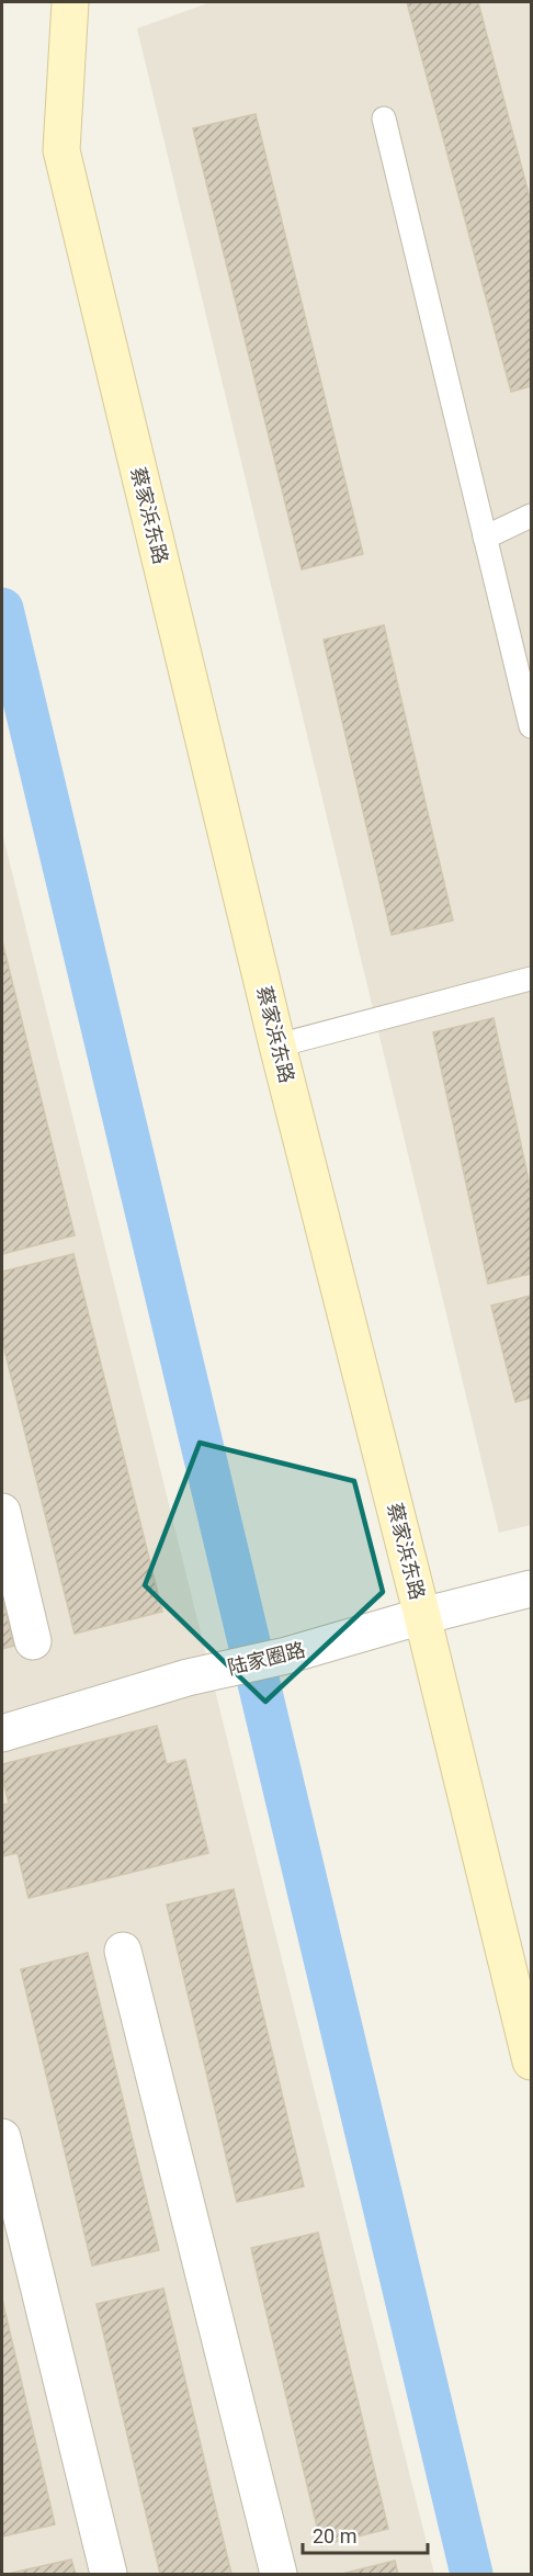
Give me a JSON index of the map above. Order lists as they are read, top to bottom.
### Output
{
  "streets": {
    "street": ["蔡家浜东路", "陆家圈路"]
  },
  "crossings": [
    ["蔡家浜东路", "陆家圈路"]
  ],
  "scale_bar": "20 m"
}
